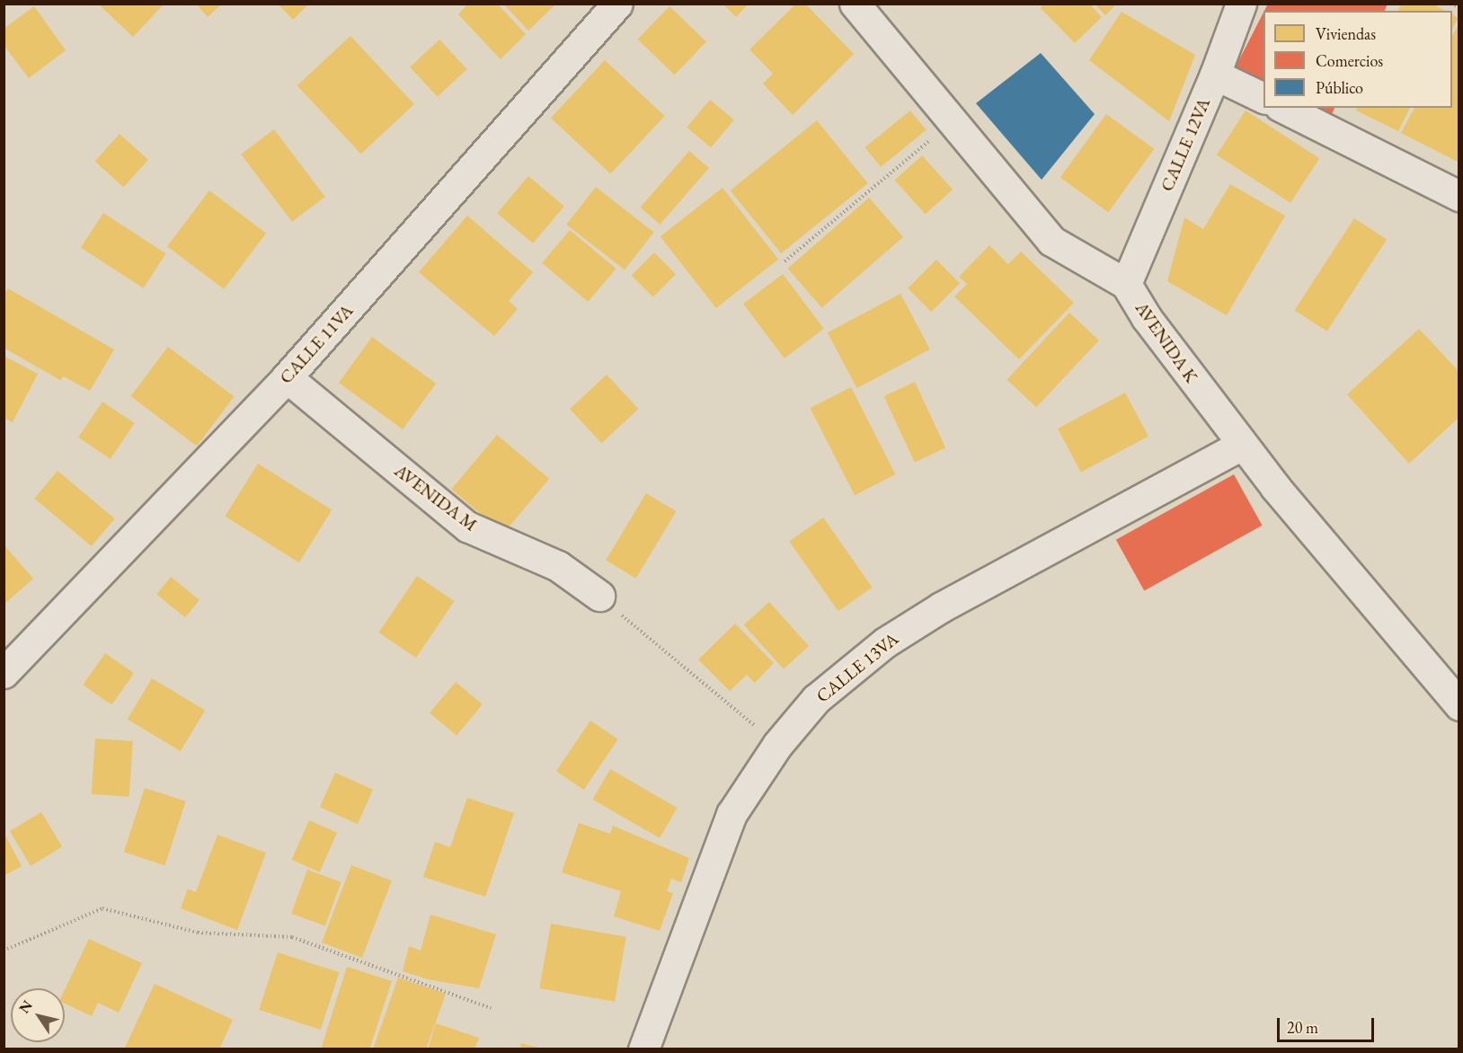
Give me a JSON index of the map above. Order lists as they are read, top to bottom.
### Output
{
  "streets": {
    "street": [
      "CALLE 12VA",
      "AVENIDA K",
      "CALLE 11VA",
      "AVENIDA M",
      "CALLE 13VA"
    ]
  },
  "crossings": [
    ["CALLE 12VA", "AVENIDA K"],
    ["AVENIDA K", "CALLE 13VA"],
    ["CALLE 11VA", "AVENIDA M"]
  ],
  "legend": ["Viviendas", "Comercios", "Público"],
  "scale_bar": "20 m",
  "north": "top left"
}
